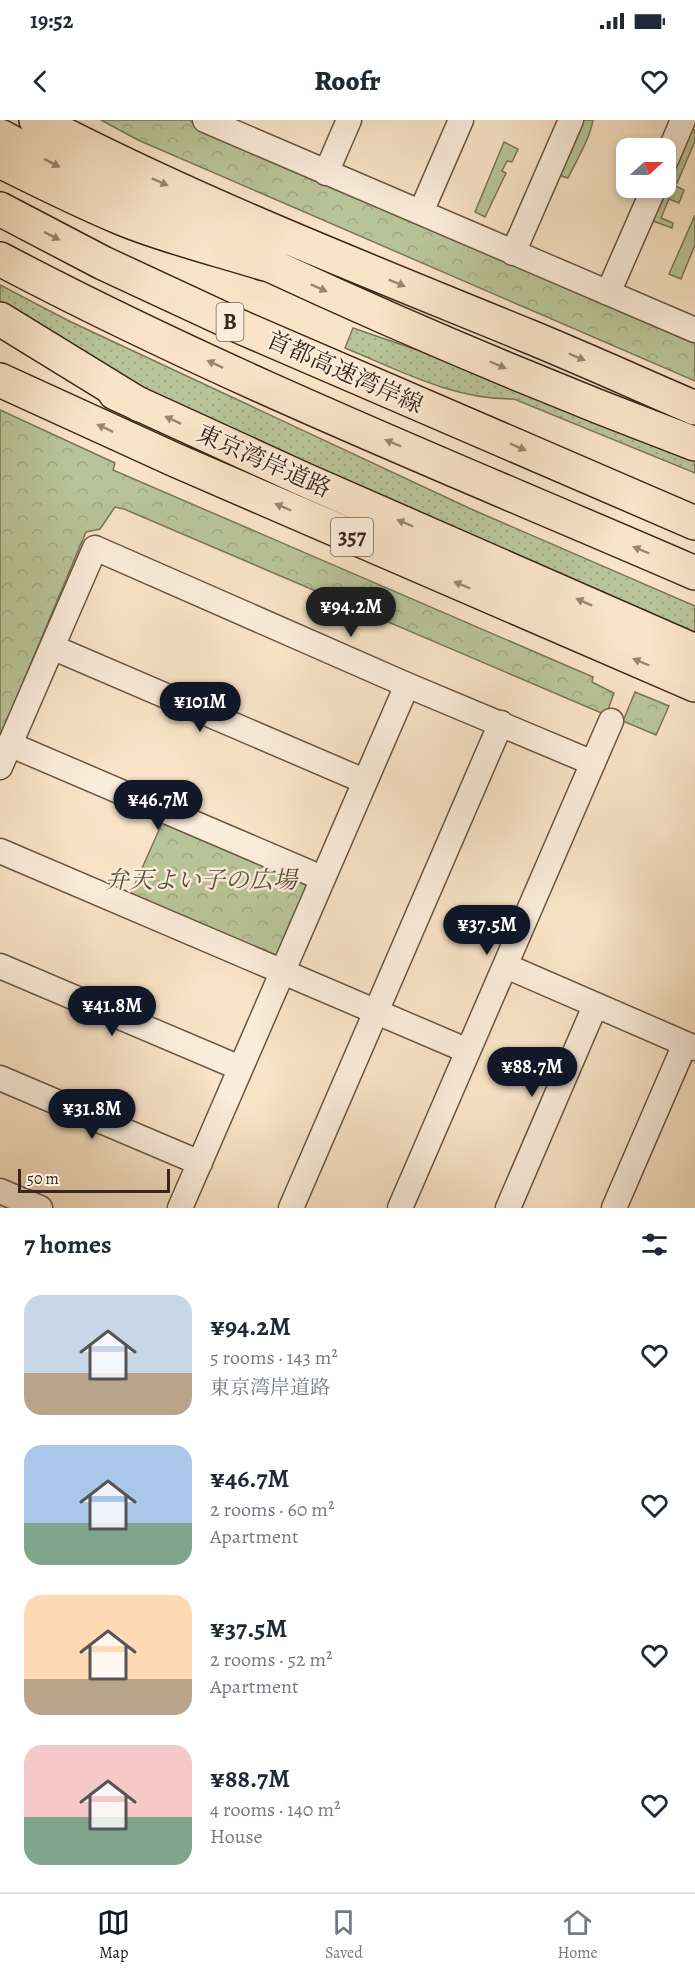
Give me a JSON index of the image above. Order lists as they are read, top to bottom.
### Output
{
  "streets": {
    "highway": [
      "B",
      "首都高速湾岸線",
      "東京湾岸道路",
      "357"
    ]
  },
  "parks": ["弁天よい子の広場"],
  "scale_bar": "50 m",
  "north": "right",
  "page": {
    "status": "19:52",
    "header": "Roofr",
    "price": [
      "¥94.2M",
      "¥101M",
      "¥46.7M",
      "¥37.5M",
      "¥41.8M",
      "¥88.7M",
      "¥31.8M"
    ],
    "scale": "50 m",
    "heading": "7 homes",
    "list": [
      {
        "name": "¥94.2M",
        "note": "5 rooms · 143 m² · 東京湾岸道路"
      },
      {
        "name": "¥46.7M",
        "note": "2 rooms · 60 m² · Apartment"
      },
      {
        "name": "¥37.5M",
        "note": "2 rooms · 52 m² · Apartment"
      },
      {
        "name": "¥88.7M",
        "note": "4 rooms · 140 m² · House"
      }
    ],
    "tabs": ["Map", "Saved", "Home"]
  }
}
